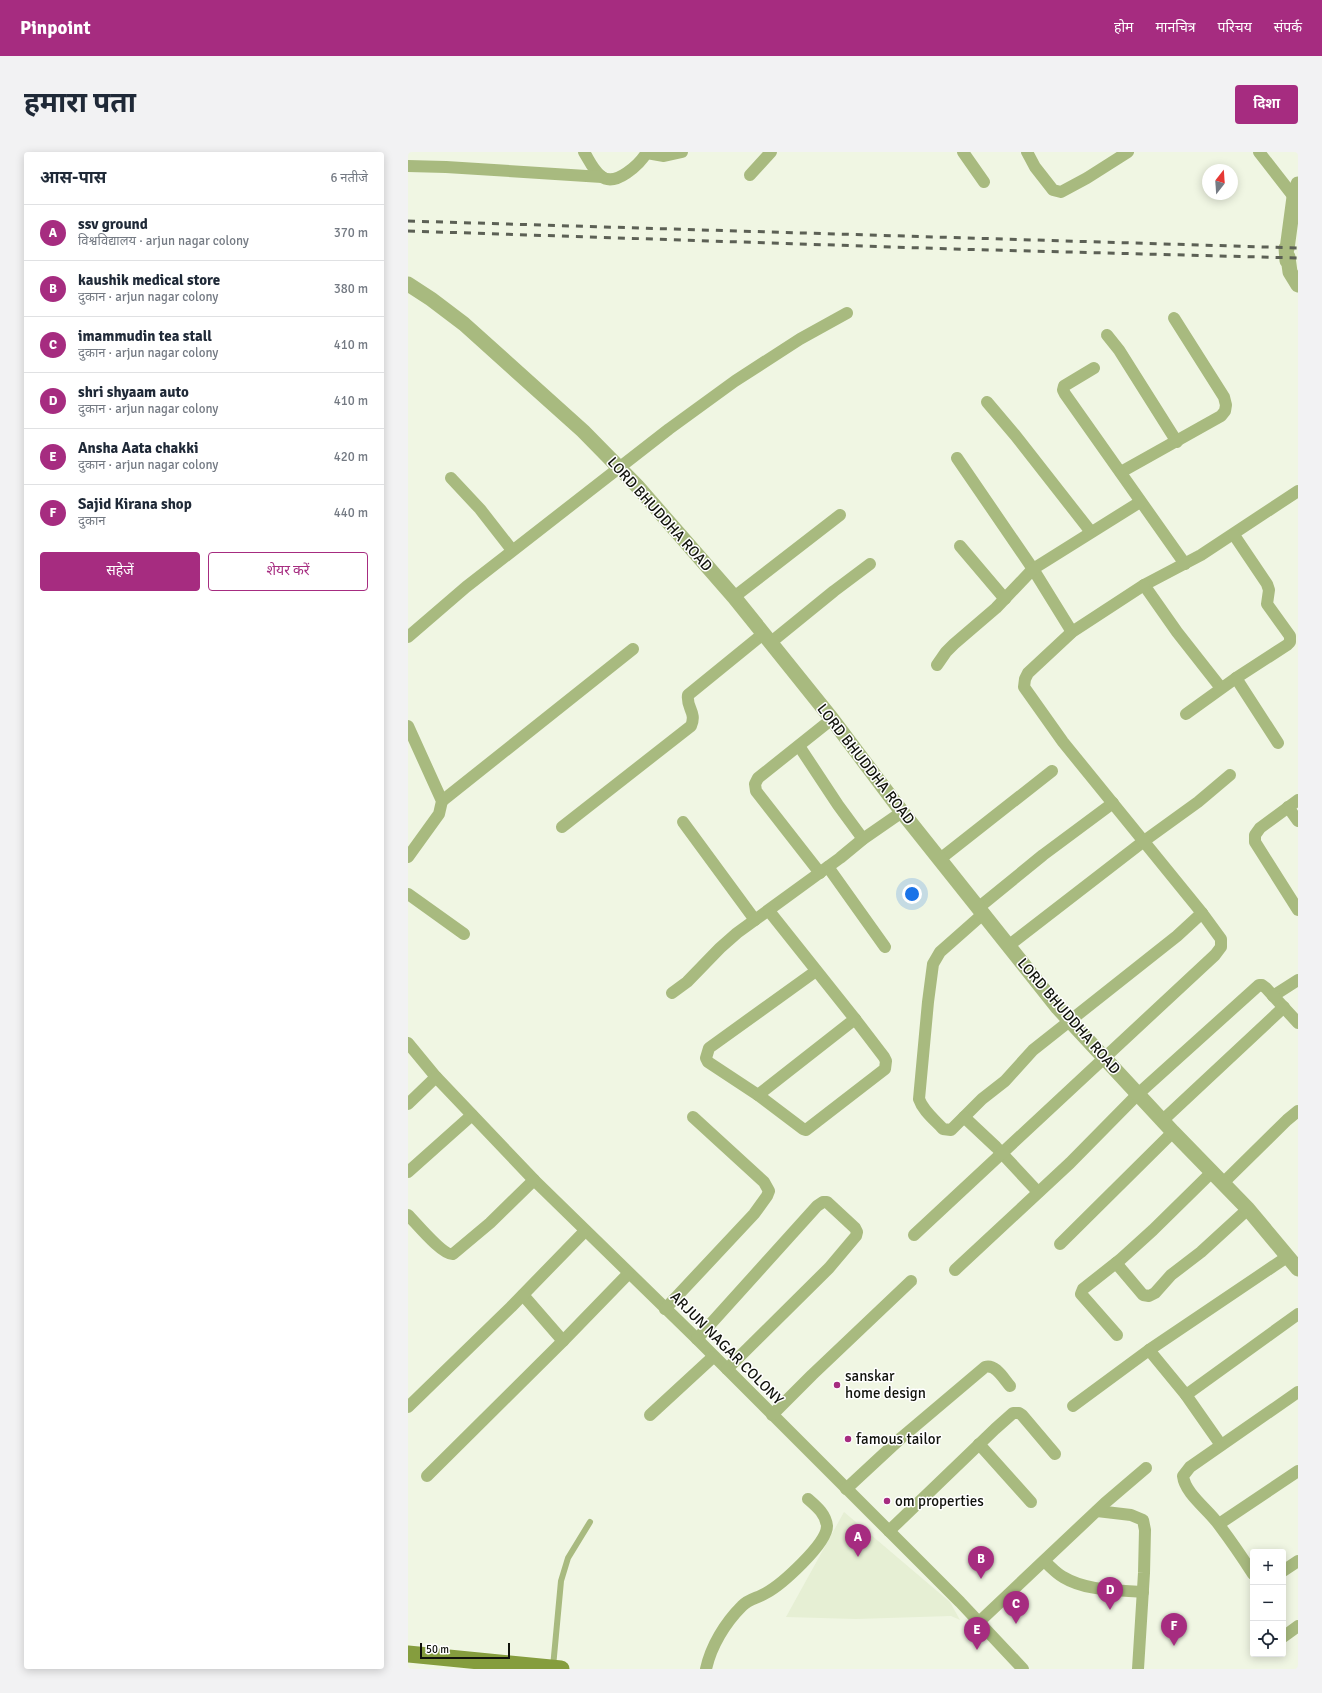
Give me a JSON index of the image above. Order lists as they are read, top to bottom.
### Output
{
  "streets": {
    "street": ["LORD BHUDDHA ROAD", "ARJUN NAGAR COLONY"]
  },
  "places": ["sanskar home design", "famous tailor", "om properties"],
  "scale_bar": "50 m",
  "north": "top",
  "page": {
    "header": "Pinpoint",
    "nav": [
      "होम",
      "मानचित्र",
      "परिचय",
      "संपर्क"
    ],
    "buttons": [
      "दिशा",
      ["सहेजें", "शेयर करें"]
    ],
    "title": "हमारा पता",
    "heading": ["आस-पास", "6 नतीजे"],
    "list": [
      {
        "mark": "A",
        "name": "ssv ground",
        "note": "विश्वविद्यालय · arjun nagar colony",
        "value": "370 m"
      },
      {
        "mark": "B",
        "name": "kaushik medical store",
        "note": "दुकान · arjun nagar colony",
        "value": "380 m"
      },
      {
        "mark": "C",
        "name": "imammudin tea stall",
        "note": "दुकान · arjun nagar colony",
        "value": "410 m"
      },
      {
        "mark": "D",
        "name": "shri shyaam auto",
        "note": "दुकान · arjun nagar colony",
        "value": "410 m"
      },
      {
        "mark": "E",
        "name": "Ansha Aata chakki",
        "note": "दुकान · arjun nagar colony",
        "value": "420 m"
      },
      {
        "mark": "F",
        "name": "Sajid Kirana shop",
        "note": "दुकान",
        "value": "440 m"
      }
    ],
    "pins": [
      "A",
      "B",
      "D",
      "C",
      "F",
      "E"
    ],
    "map_buttons": ["+", "−"],
    "scale": "50 m"
  }
}
